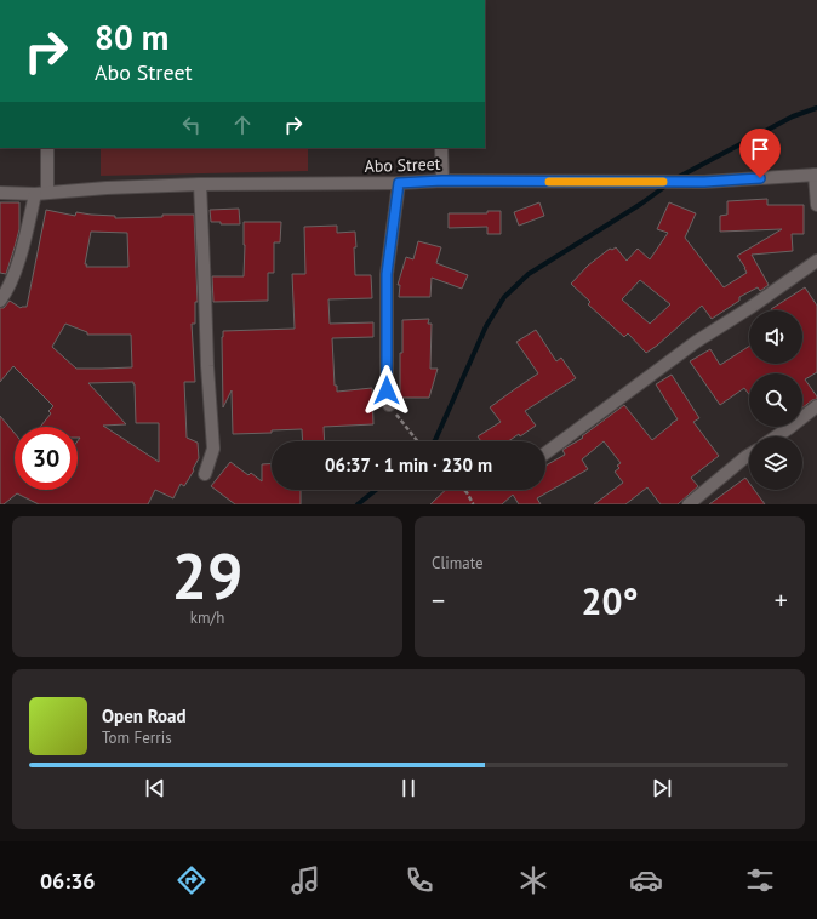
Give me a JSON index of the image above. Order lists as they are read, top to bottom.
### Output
{
  "streets": {
    "street": ["Abo Street"]
  },
  "page": {
    "turn": ["80 m", "Abo Street"],
    "limit": "30",
    "trip": "06:37 · 1 min · 230 m",
    "tile": [
      ["29", "km/h"],
      "Climate"
    ],
    "heat": ["−", "20°", "+"],
    "song": ["Open Road", "Tom Ferris"],
    "tabs": "06:36"
  }
}
